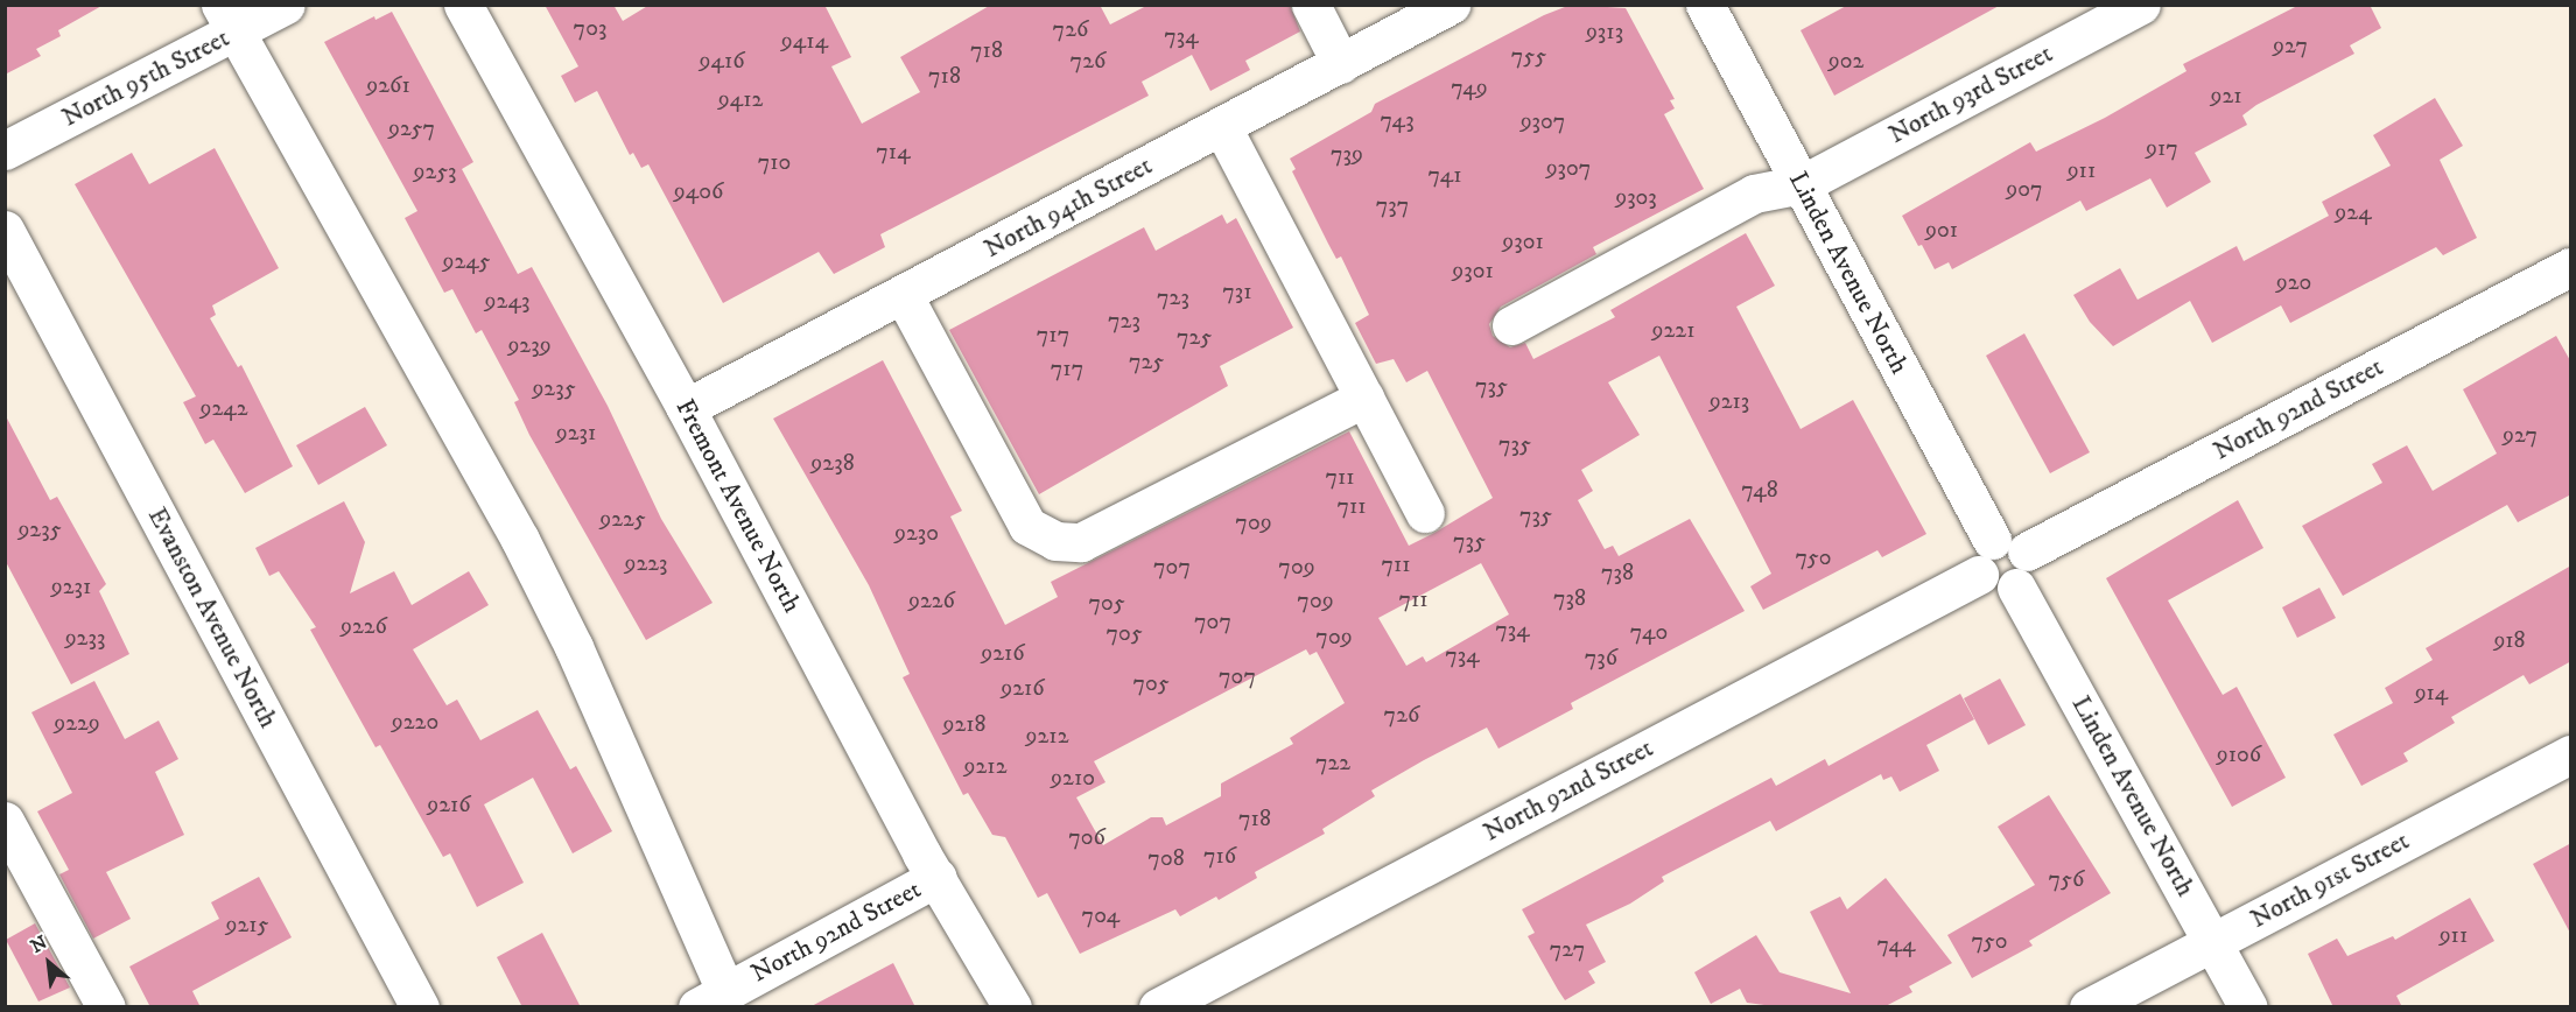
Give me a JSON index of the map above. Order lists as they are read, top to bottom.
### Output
{
  "streets": {
    "street": [
      "North 95th Street",
      "North 93rd Street",
      "North 94th Street",
      "Linden Avenue North",
      "North 92nd Street",
      "Fremont Avenue North",
      "Evanston Avenue North",
      "North 91st Street"
    ]
  },
  "crossings": [
    ["North 93rd Street", "Linden Avenue North"],
    ["North 94th Street", "Fremont Avenue North"],
    ["Linden Avenue North", "North 92nd Street"],
    ["Linden Avenue North", "North 91st Street"],
    ["North 92nd Street", "Fremont Avenue North"]
  ],
  "house_numbers": [
    "703",
    "726",
    "9313",
    "734",
    "9414",
    "927",
    "718",
    "755",
    "9416",
    "726",
    "902",
    "718",
    "9261",
    "749",
    "921",
    "9412",
    "743",
    "9307",
    "9257",
    "917",
    "714",
    "739",
    "710",
    "9307",
    "911",
    "9253",
    "741",
    "907",
    "9406",
    "9303",
    "737",
    "924",
    "901",
    "9301",
    "9245",
    "9301",
    "920",
    "731",
    "723",
    "9243",
    "723",
    "9221",
    "717",
    "725",
    "9239",
    "725",
    "717",
    "735",
    "9235",
    "9213",
    "9242",
    "9231",
    "927",
    "735",
    "9238",
    "711",
    "748",
    "711",
    "735",
    "9225",
    "709",
    "9235",
    "9230",
    "735",
    "750",
    "9223",
    "711",
    "707",
    "709",
    "738",
    "9231",
    "738",
    "711",
    "9226",
    "709",
    "705",
    "707",
    "9226",
    "734",
    "740",
    "705",
    "709",
    "9233",
    "918",
    "9216",
    "734",
    "736",
    "707",
    "705",
    "9216",
    "914",
    "726",
    "9220",
    "9229",
    "9218",
    "9212",
    "9106",
    "722",
    "9212",
    "9210",
    "9216",
    "718",
    "706",
    "716",
    "708",
    "756",
    "704",
    "9215",
    "911",
    "750",
    "744",
    "727"
  ],
  "north": "top left"
}
